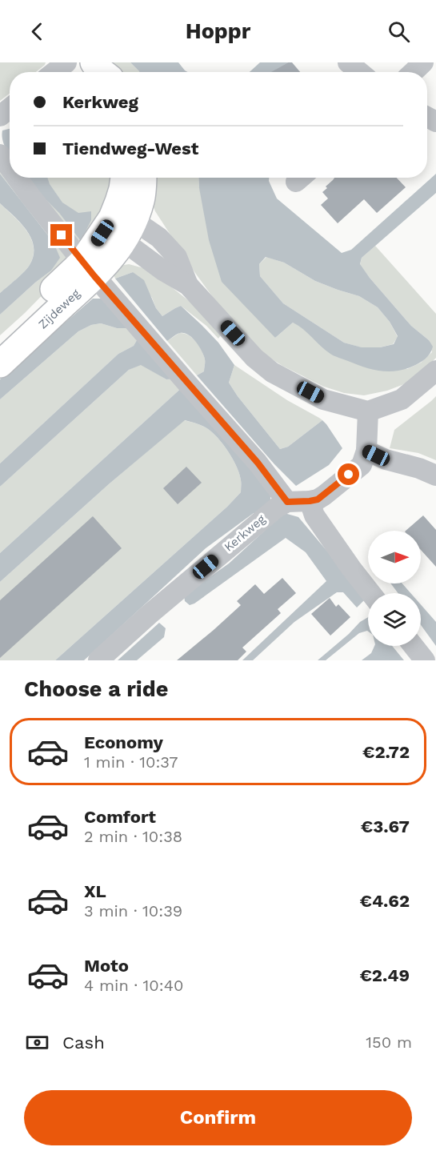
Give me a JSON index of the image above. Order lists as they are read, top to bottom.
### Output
{
  "streets": {
    "main road": ["Zijdeweg"],
    "street": ["Kerkweg"]
  },
  "north": "right",
  "page": {
    "header": "Hoppr",
    "banner": ["Kerkweg", "Tiendweg-West"],
    "heading": "Choose a ride",
    "list": [
      {
        "name": "Economy",
        "note": "1 min · 10:37",
        "value": "€2.72"
      },
      {
        "name": "Comfort",
        "note": "2 min · 10:38",
        "value": "€3.67"
      },
      {
        "name": "XL",
        "note": "3 min · 10:39",
        "value": "€4.62"
      },
      {
        "name": "Moto",
        "note": "4 min · 10:40",
        "value": "€2.49"
      }
    ],
    "pay": ["Cash", "150 m"],
    "buttons": "Confirm"
  }
}
